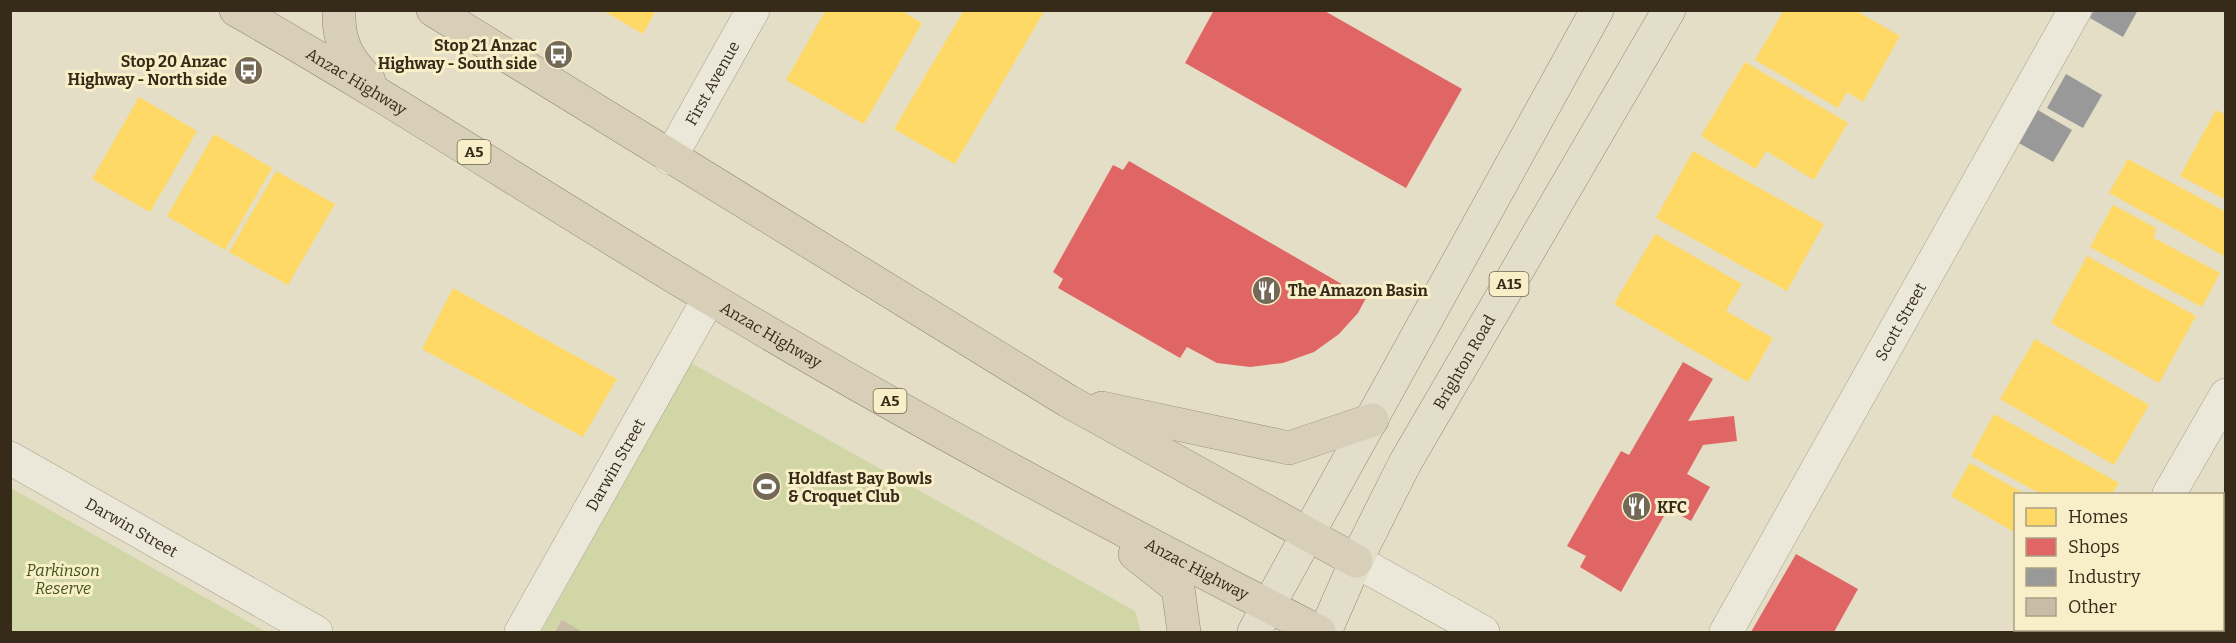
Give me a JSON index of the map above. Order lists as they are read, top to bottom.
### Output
{
  "streets": {
    "highway": ["Anzac Highway", "A5"],
    "main road": ["A15", "Brighton Road"],
    "street": ["First Avenue", "Scott Street", "Darwin Street"]
  },
  "crossings": [
    ["Anzac Highway", "Darwin Street"],
    ["A15", "Brighton Road"]
  ],
  "parks": ["Parkinson Reserve"],
  "places": {
    "bus stop": ["Stop 21 Anzac Highway - South side", "Stop 20 Anzac Highway - North side"],
    "restaurant": ["The Amazon Basin", "KFC"],
    "sports": ["Holdfast Bay Bowls & Croquet Club"]
  },
  "legend": [
    "Homes",
    "Shops",
    "Industry",
    "Other"
  ]
}
